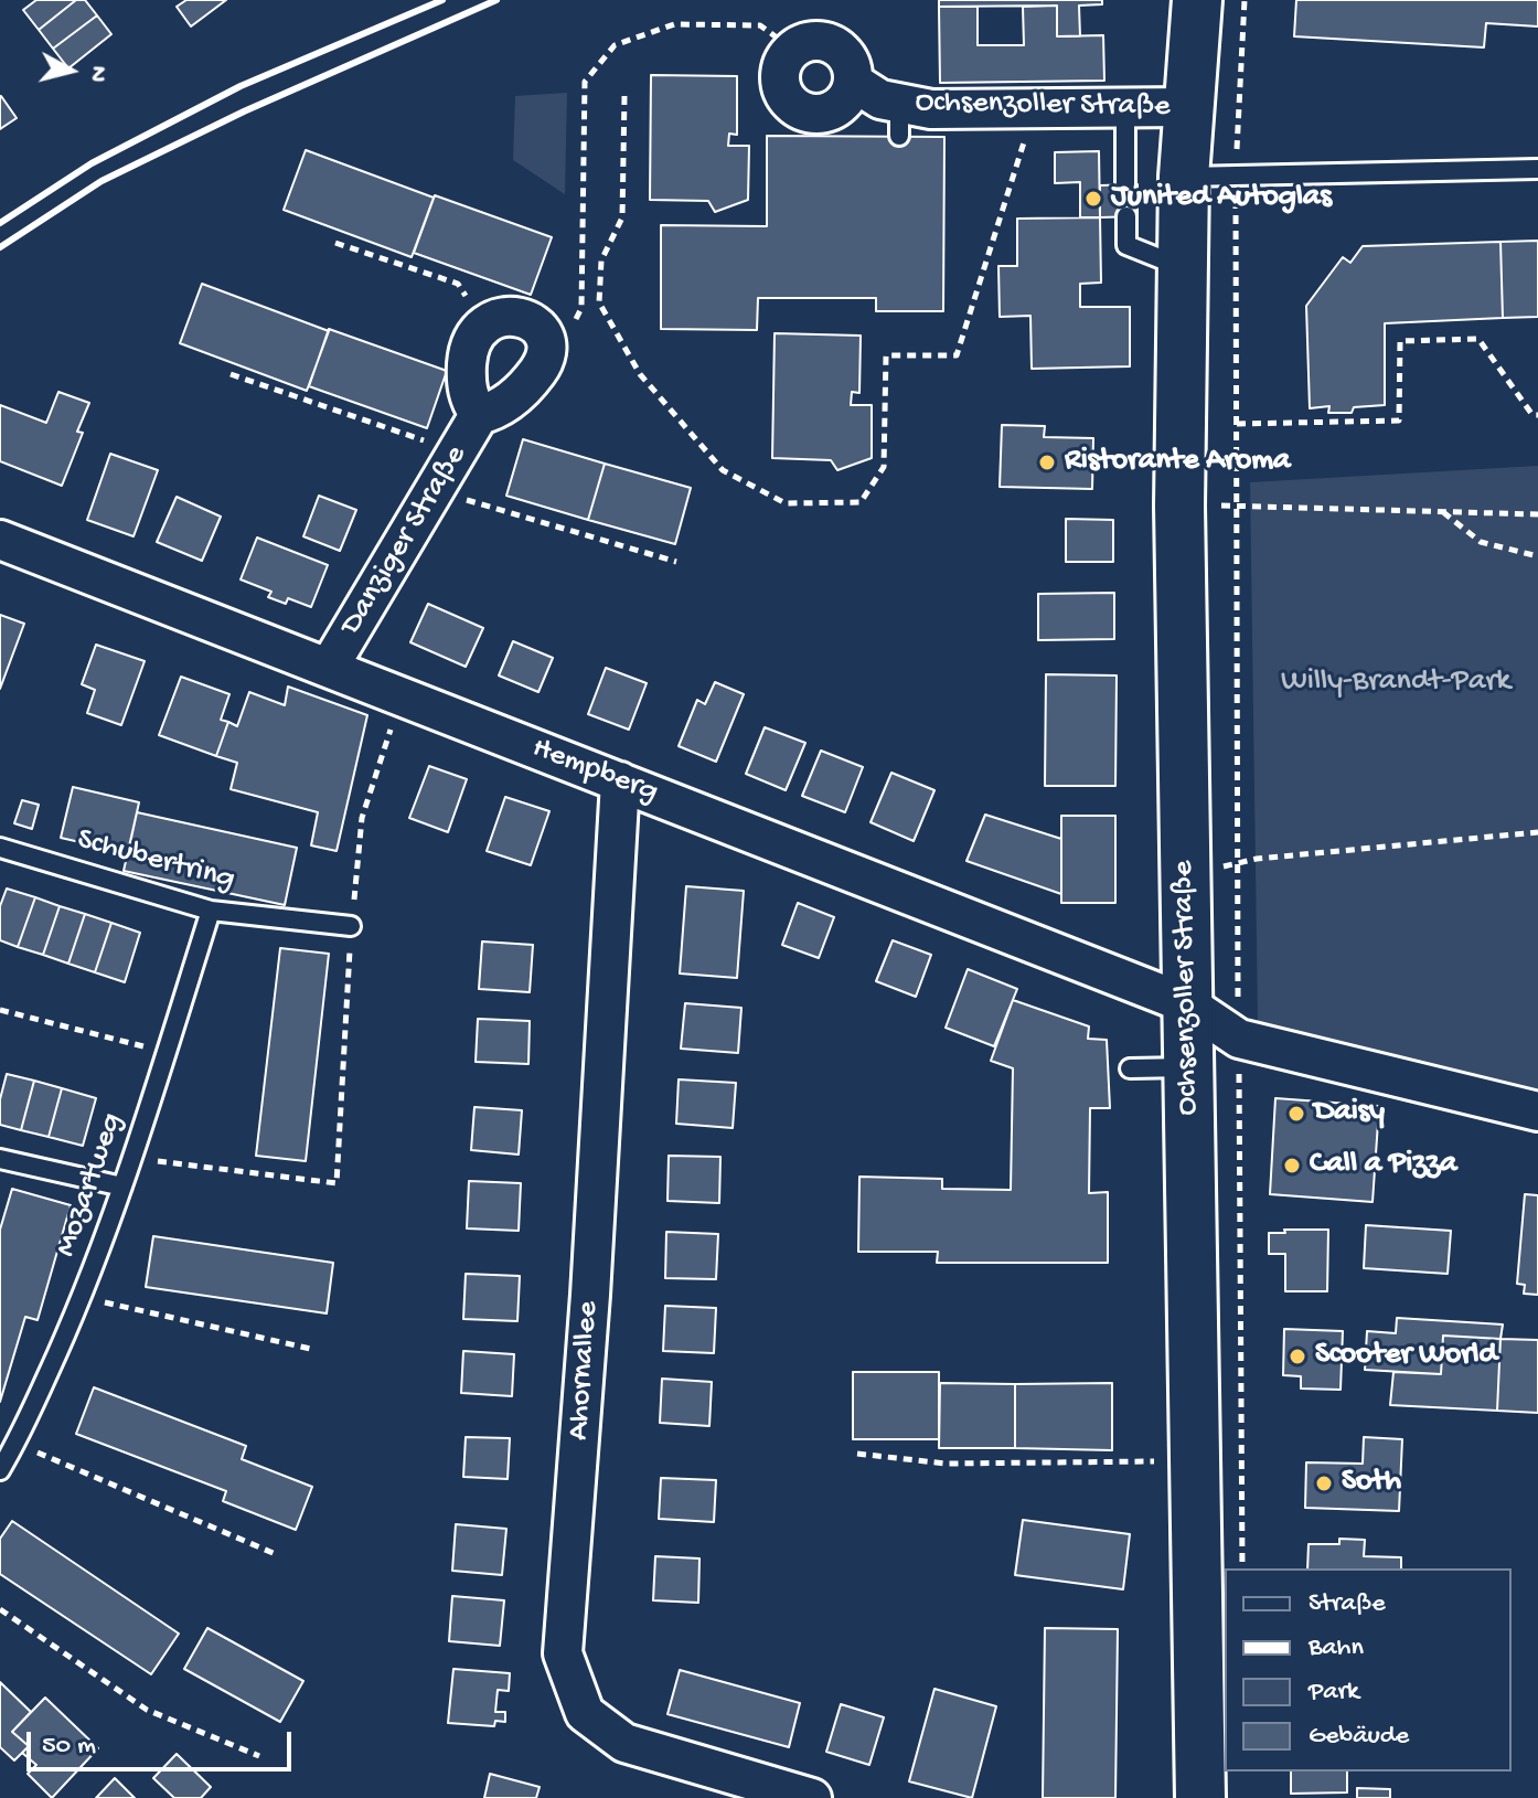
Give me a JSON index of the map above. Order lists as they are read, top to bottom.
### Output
{
  "streets": {
    "main road": ["Ochsenzoller Straße"],
    "street": ["Danziger Straße", "Hempberg", "Ahornallee"],
    "lane": ["Schubertring", "Mozartweg"]
  },
  "crossings": [
    ["Ochsenzoller Straße", "Hempberg"],
    ["Danziger Straße", "Hempberg"],
    ["Hempberg", "Ahornallee"],
    ["Schubertring", "Mozartweg"]
  ],
  "parks": ["Willy-Brandt-Park"],
  "places": [
    "Junited Autoglas",
    "Ristorante Aroma",
    "Daisy",
    "Call a Pizza",
    "Scooter World",
    "Soth"
  ],
  "legend": [
    "Straße",
    "Bahn",
    "Park",
    "Gebäude"
  ],
  "scale_bar": "50 m",
  "north": "right"
}
